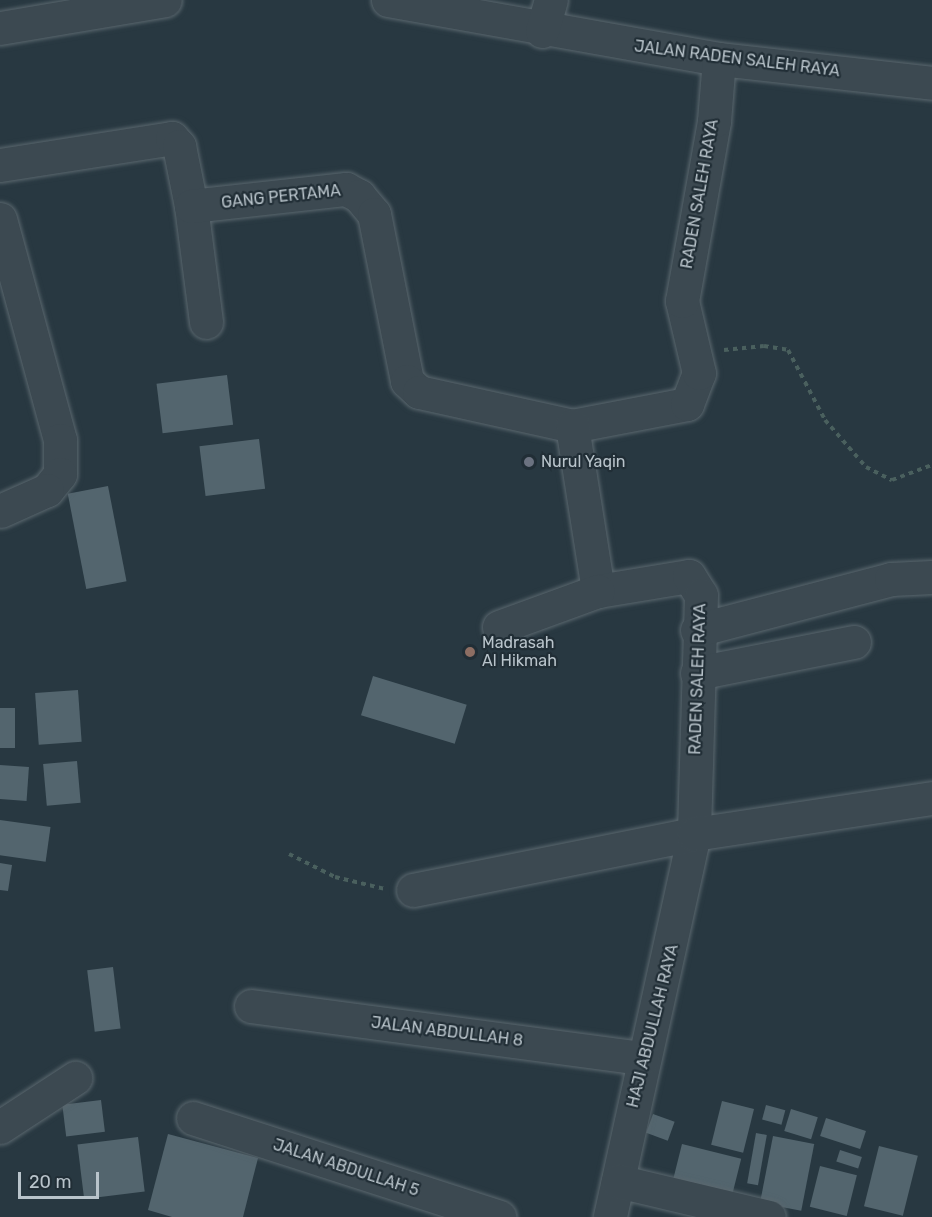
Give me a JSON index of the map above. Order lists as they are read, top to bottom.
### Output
{
  "streets": {
    "street": [
      "JALAN RADEN SALEH RAYA",
      "RADEN SALEH RAYA",
      "GANG PERTAMA",
      "HAJI ABDULLAH RAYA",
      "JALAN ABDULLAH 8",
      "JALAN ABDULLAH 5"
    ]
  },
  "crossings": [
    ["JALAN RADEN SALEH RAYA", "RADEN SALEH RAYA"],
    ["RADEN SALEH RAYA", "GANG PERTAMA"],
    ["RADEN SALEH RAYA", "HAJI ABDULLAH RAYA"],
    ["HAJI ABDULLAH RAYA", "JALAN ABDULLAH 8"]
  ],
  "places": ["Nurul Yaqin", "Madrasah Al Hikmah"],
  "scale_bar": "20 m"
}
